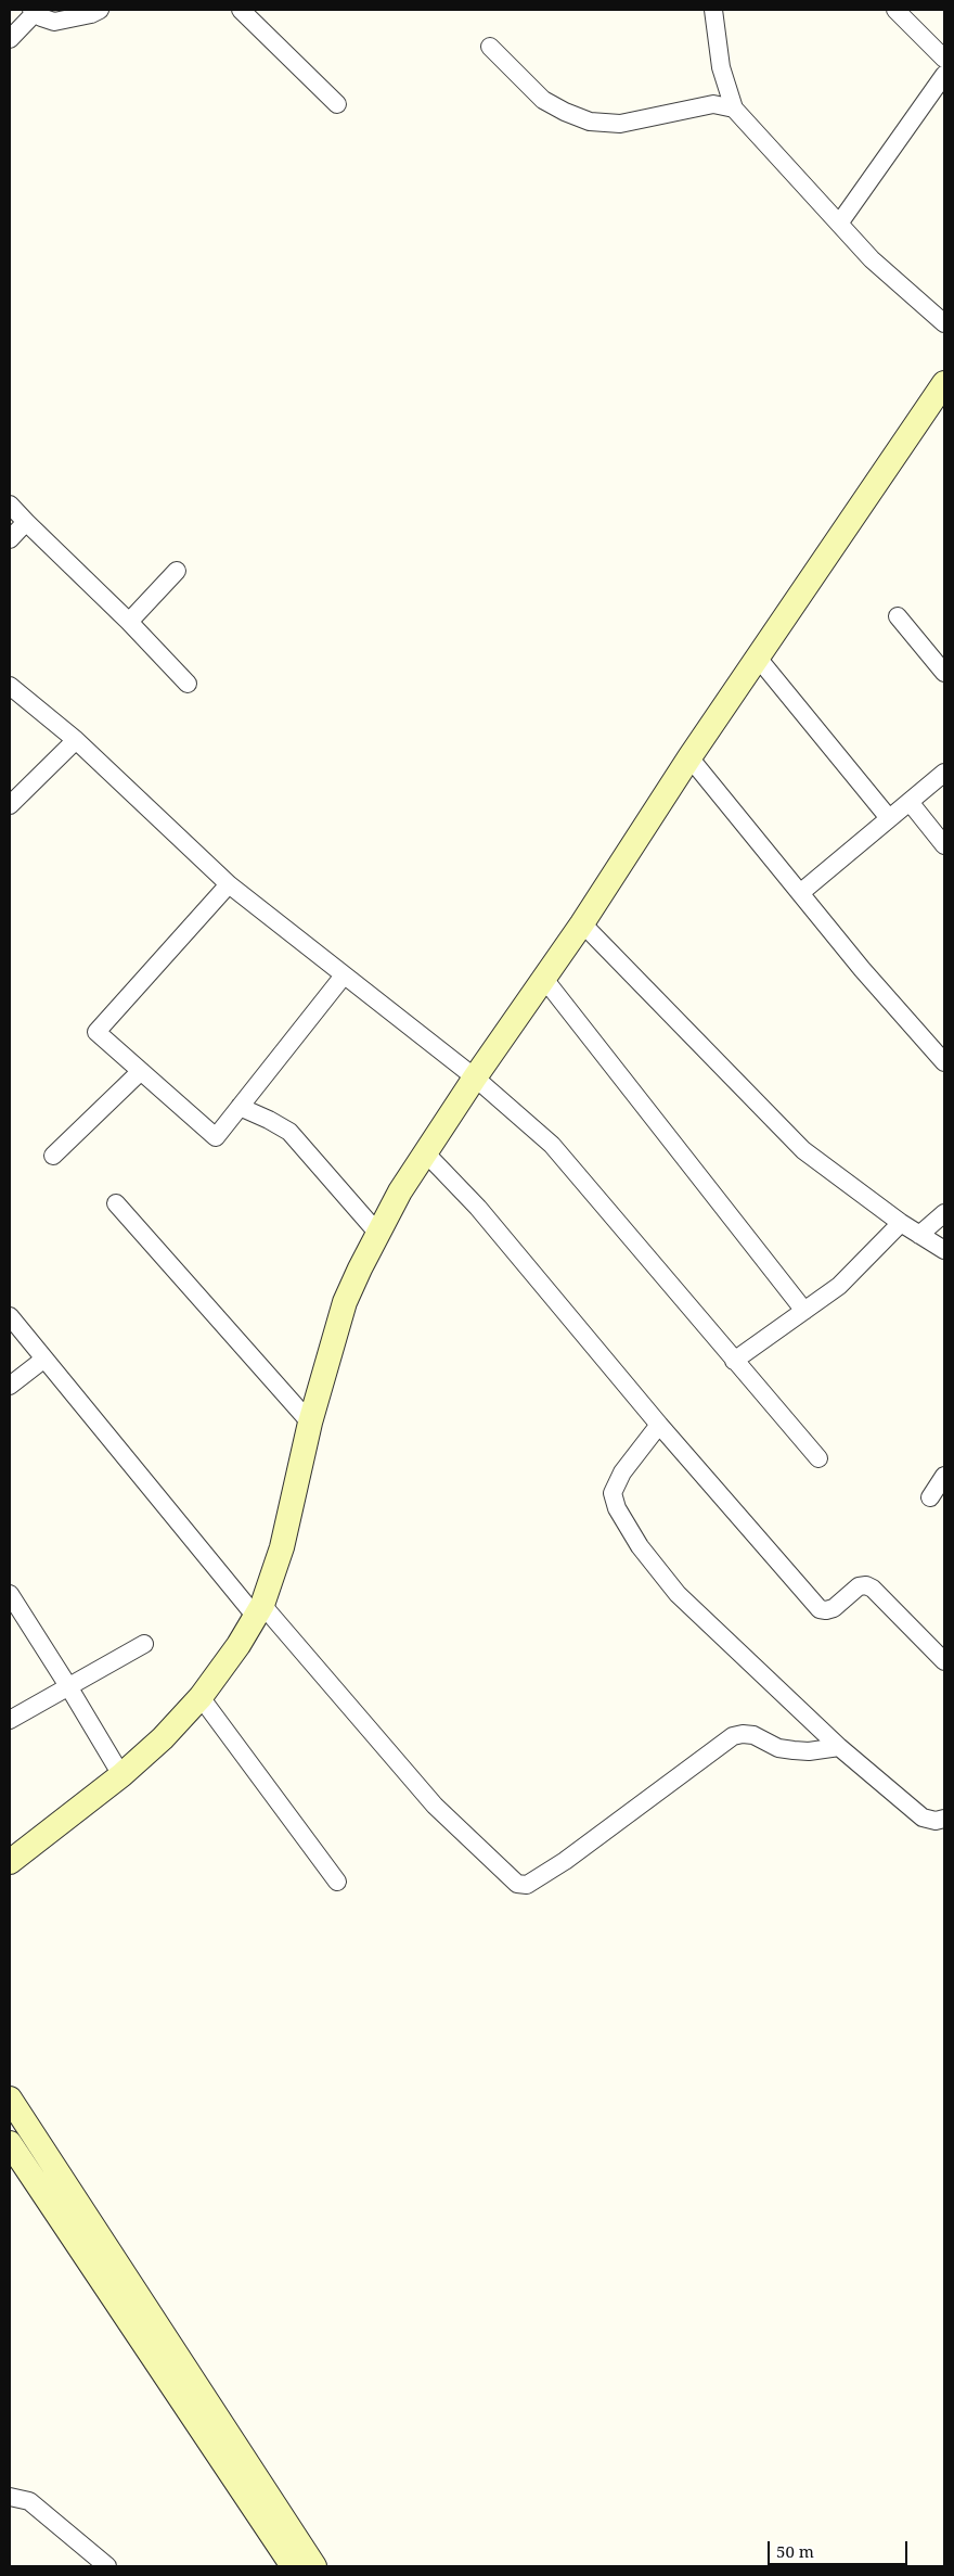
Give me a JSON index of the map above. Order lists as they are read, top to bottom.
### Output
{
  "scale_bar": "50 m"
}
